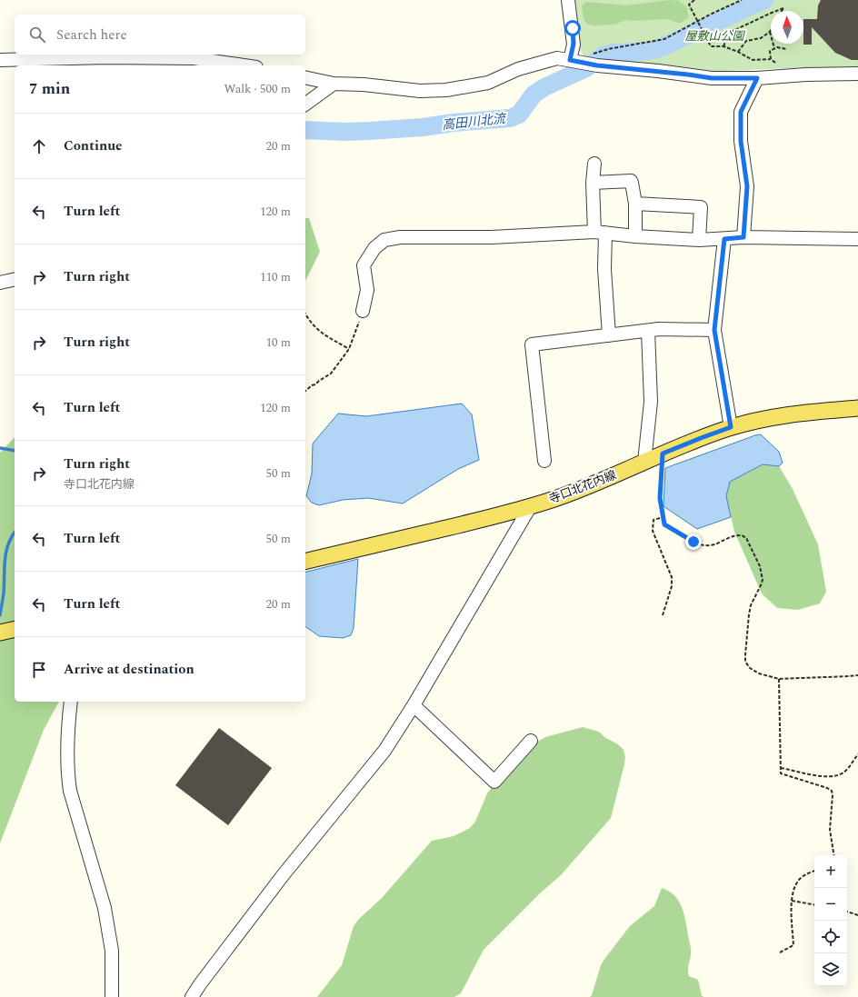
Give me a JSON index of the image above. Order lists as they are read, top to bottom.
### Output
{
  "streets": {
    "main road": ["寺口北花内線"]
  },
  "water": ["高田川北流"],
  "parks": ["屋敷山公園"],
  "north": "top",
  "page": {
    "search": "Search here",
    "heading": ["7 min", "Walk · 500 m"],
    "list": [
      ["Continue", "20 m"],
      ["Turn left", "120 m"],
      ["Turn right", "110 m"],
      ["Turn right", "10 m"],
      ["Turn left", "120 m"],
      ["Turn right", "寺口北花内線", "50 m"],
      ["Turn left", "50 m"],
      ["Turn left", "20 m"],
      "Arrive at destination"
    ],
    "map_buttons": ["+", "−"]
  }
}
